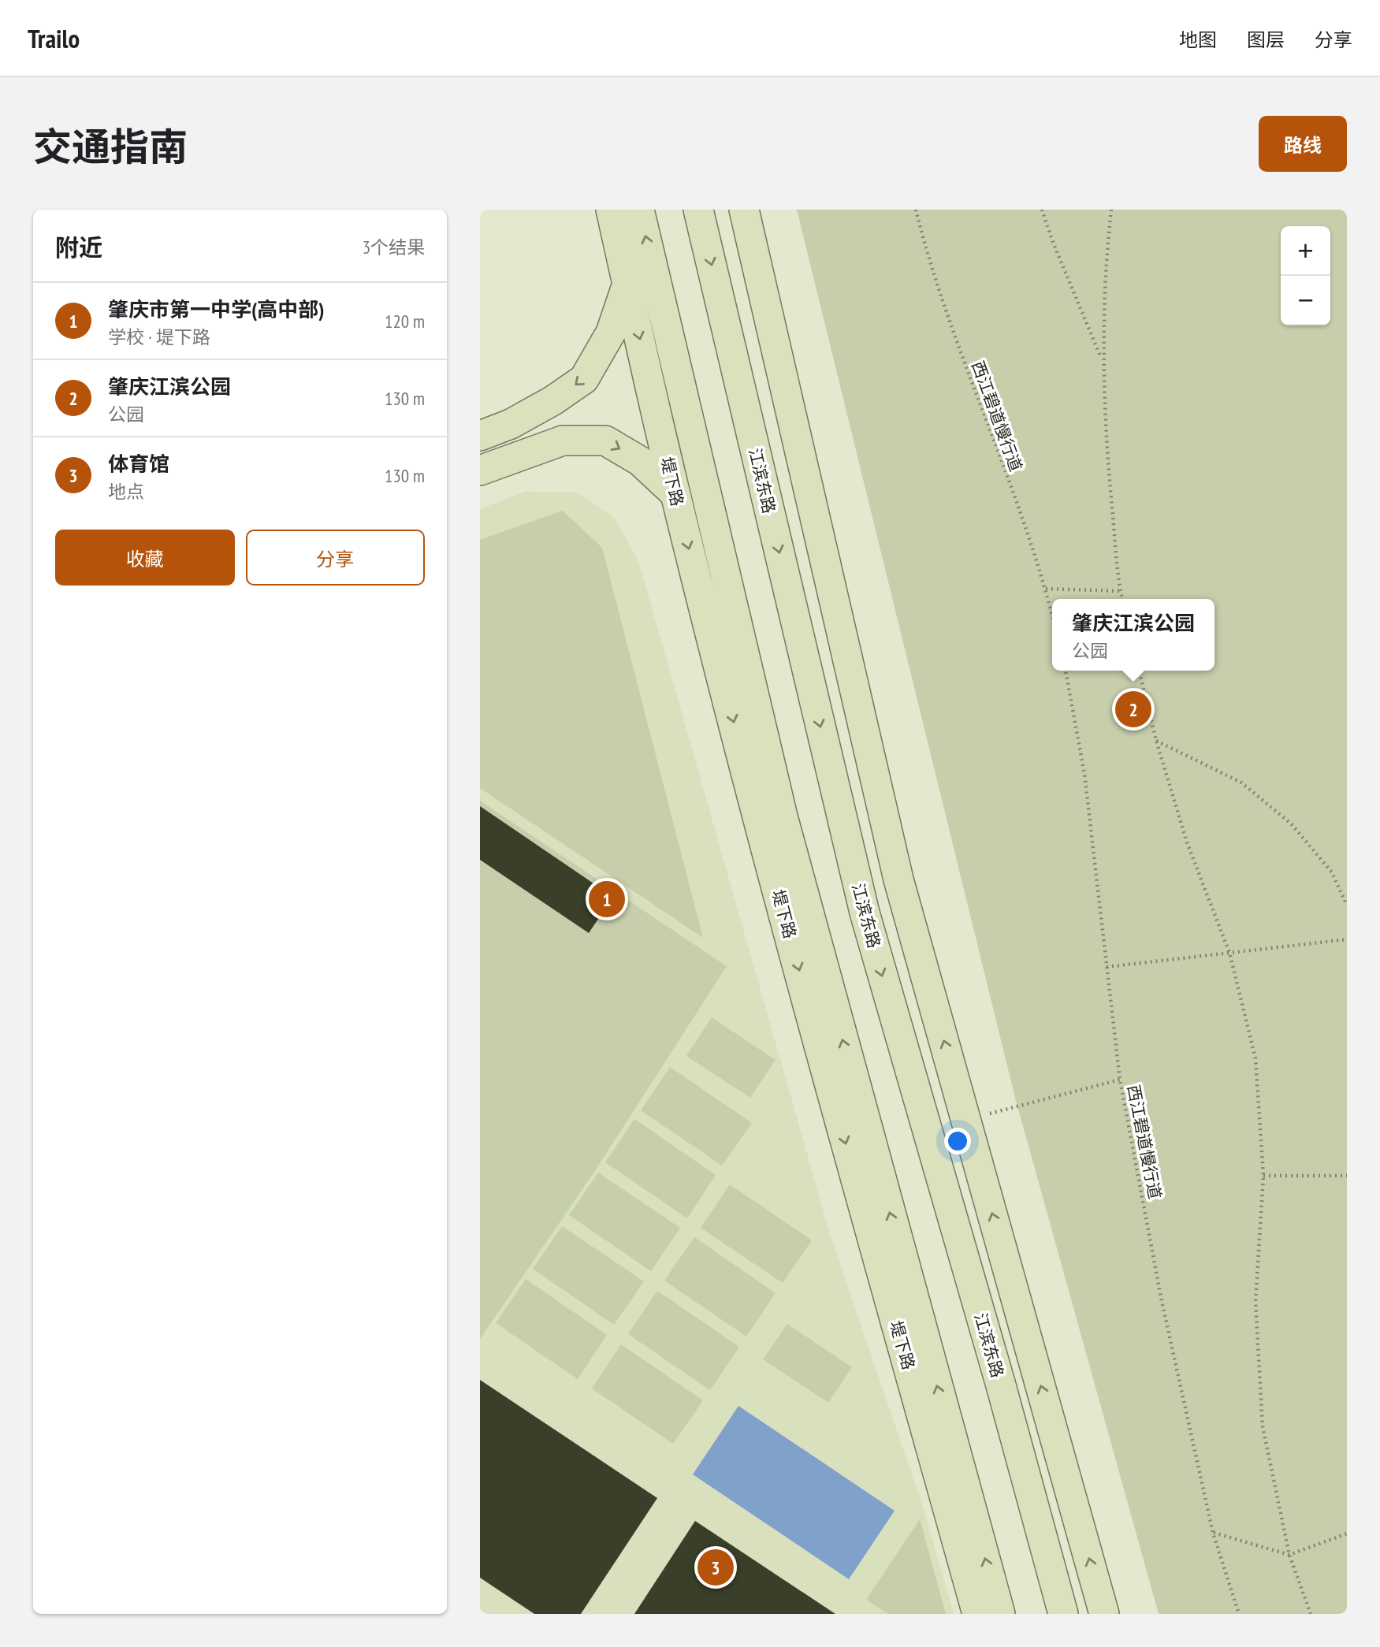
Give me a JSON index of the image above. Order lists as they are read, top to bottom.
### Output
{
  "streets": {
    "street": ["江滨东路", "堤下路"],
    "path": ["西江碧道慢行道"]
  },
  "page": {
    "header": "Trailo",
    "nav": ["地图", "图层", "分享"],
    "title": "交通指南",
    "buttons": [
      "路线",
      ["收藏", "分享"]
    ],
    "heading": ["附近", "3个结果"],
    "map_buttons": ["+", "−"],
    "list": [
      {
        "mark": "1",
        "name": "肇庆市第一中学(高中部)",
        "note": "学校 · 堤下路",
        "value": "120 m"
      },
      {
        "mark": "2",
        "name": "肇庆江滨公园",
        "note": "公园",
        "value": "130 m"
      },
      {
        "mark": "3",
        "name": "体育馆",
        "note": "地点",
        "value": "130 m"
      }
    ],
    "popup": ["肇庆江滨公园", "公园"],
    "pins": ["2", "1", "3"]
  }
}
